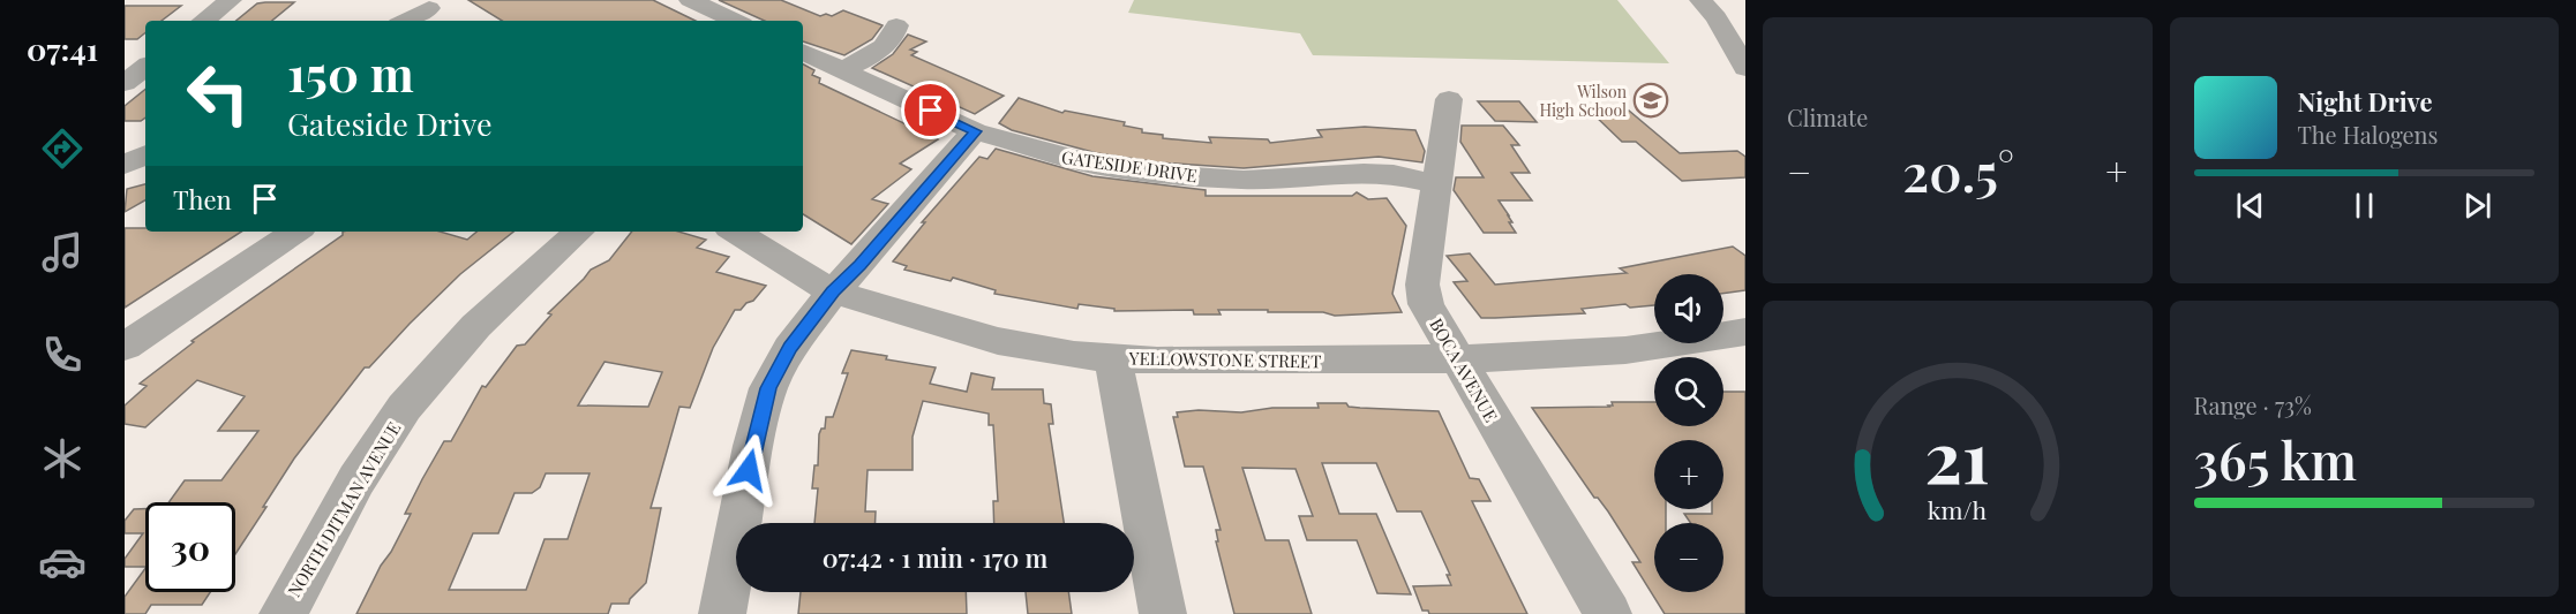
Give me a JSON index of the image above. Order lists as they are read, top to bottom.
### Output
{
  "streets": {
    "street": [
      "GATESIDE DRIVE",
      "YELLOWSTONE STREET",
      "BOCA AVENUE",
      "NORTH DITMAN AVENUE"
    ]
  },
  "crossings": [
    ["GATESIDE DRIVE", "BOCA AVENUE"],
    ["YELLOWSTONE STREET", "BOCA AVENUE"]
  ],
  "places": {
    "school or university": ["Wilson High School"]
  },
  "page": {
    "tabs": "07:41",
    "tile": [
      "Climate",
      ["Range · 73%", "365 km"]
    ],
    "turn": ["150 m", "Gateside Drive"],
    "song": ["Night Drive", "The Halogens"],
    "heat": ["−", "20.5°", "+"],
    "then": "Then",
    "map_buttons": ["+", "−"],
    "limit": "30",
    "trip": "07:42 · 1 min · 170 m",
    "gauge": ["21", "km/h"]
  }
}
